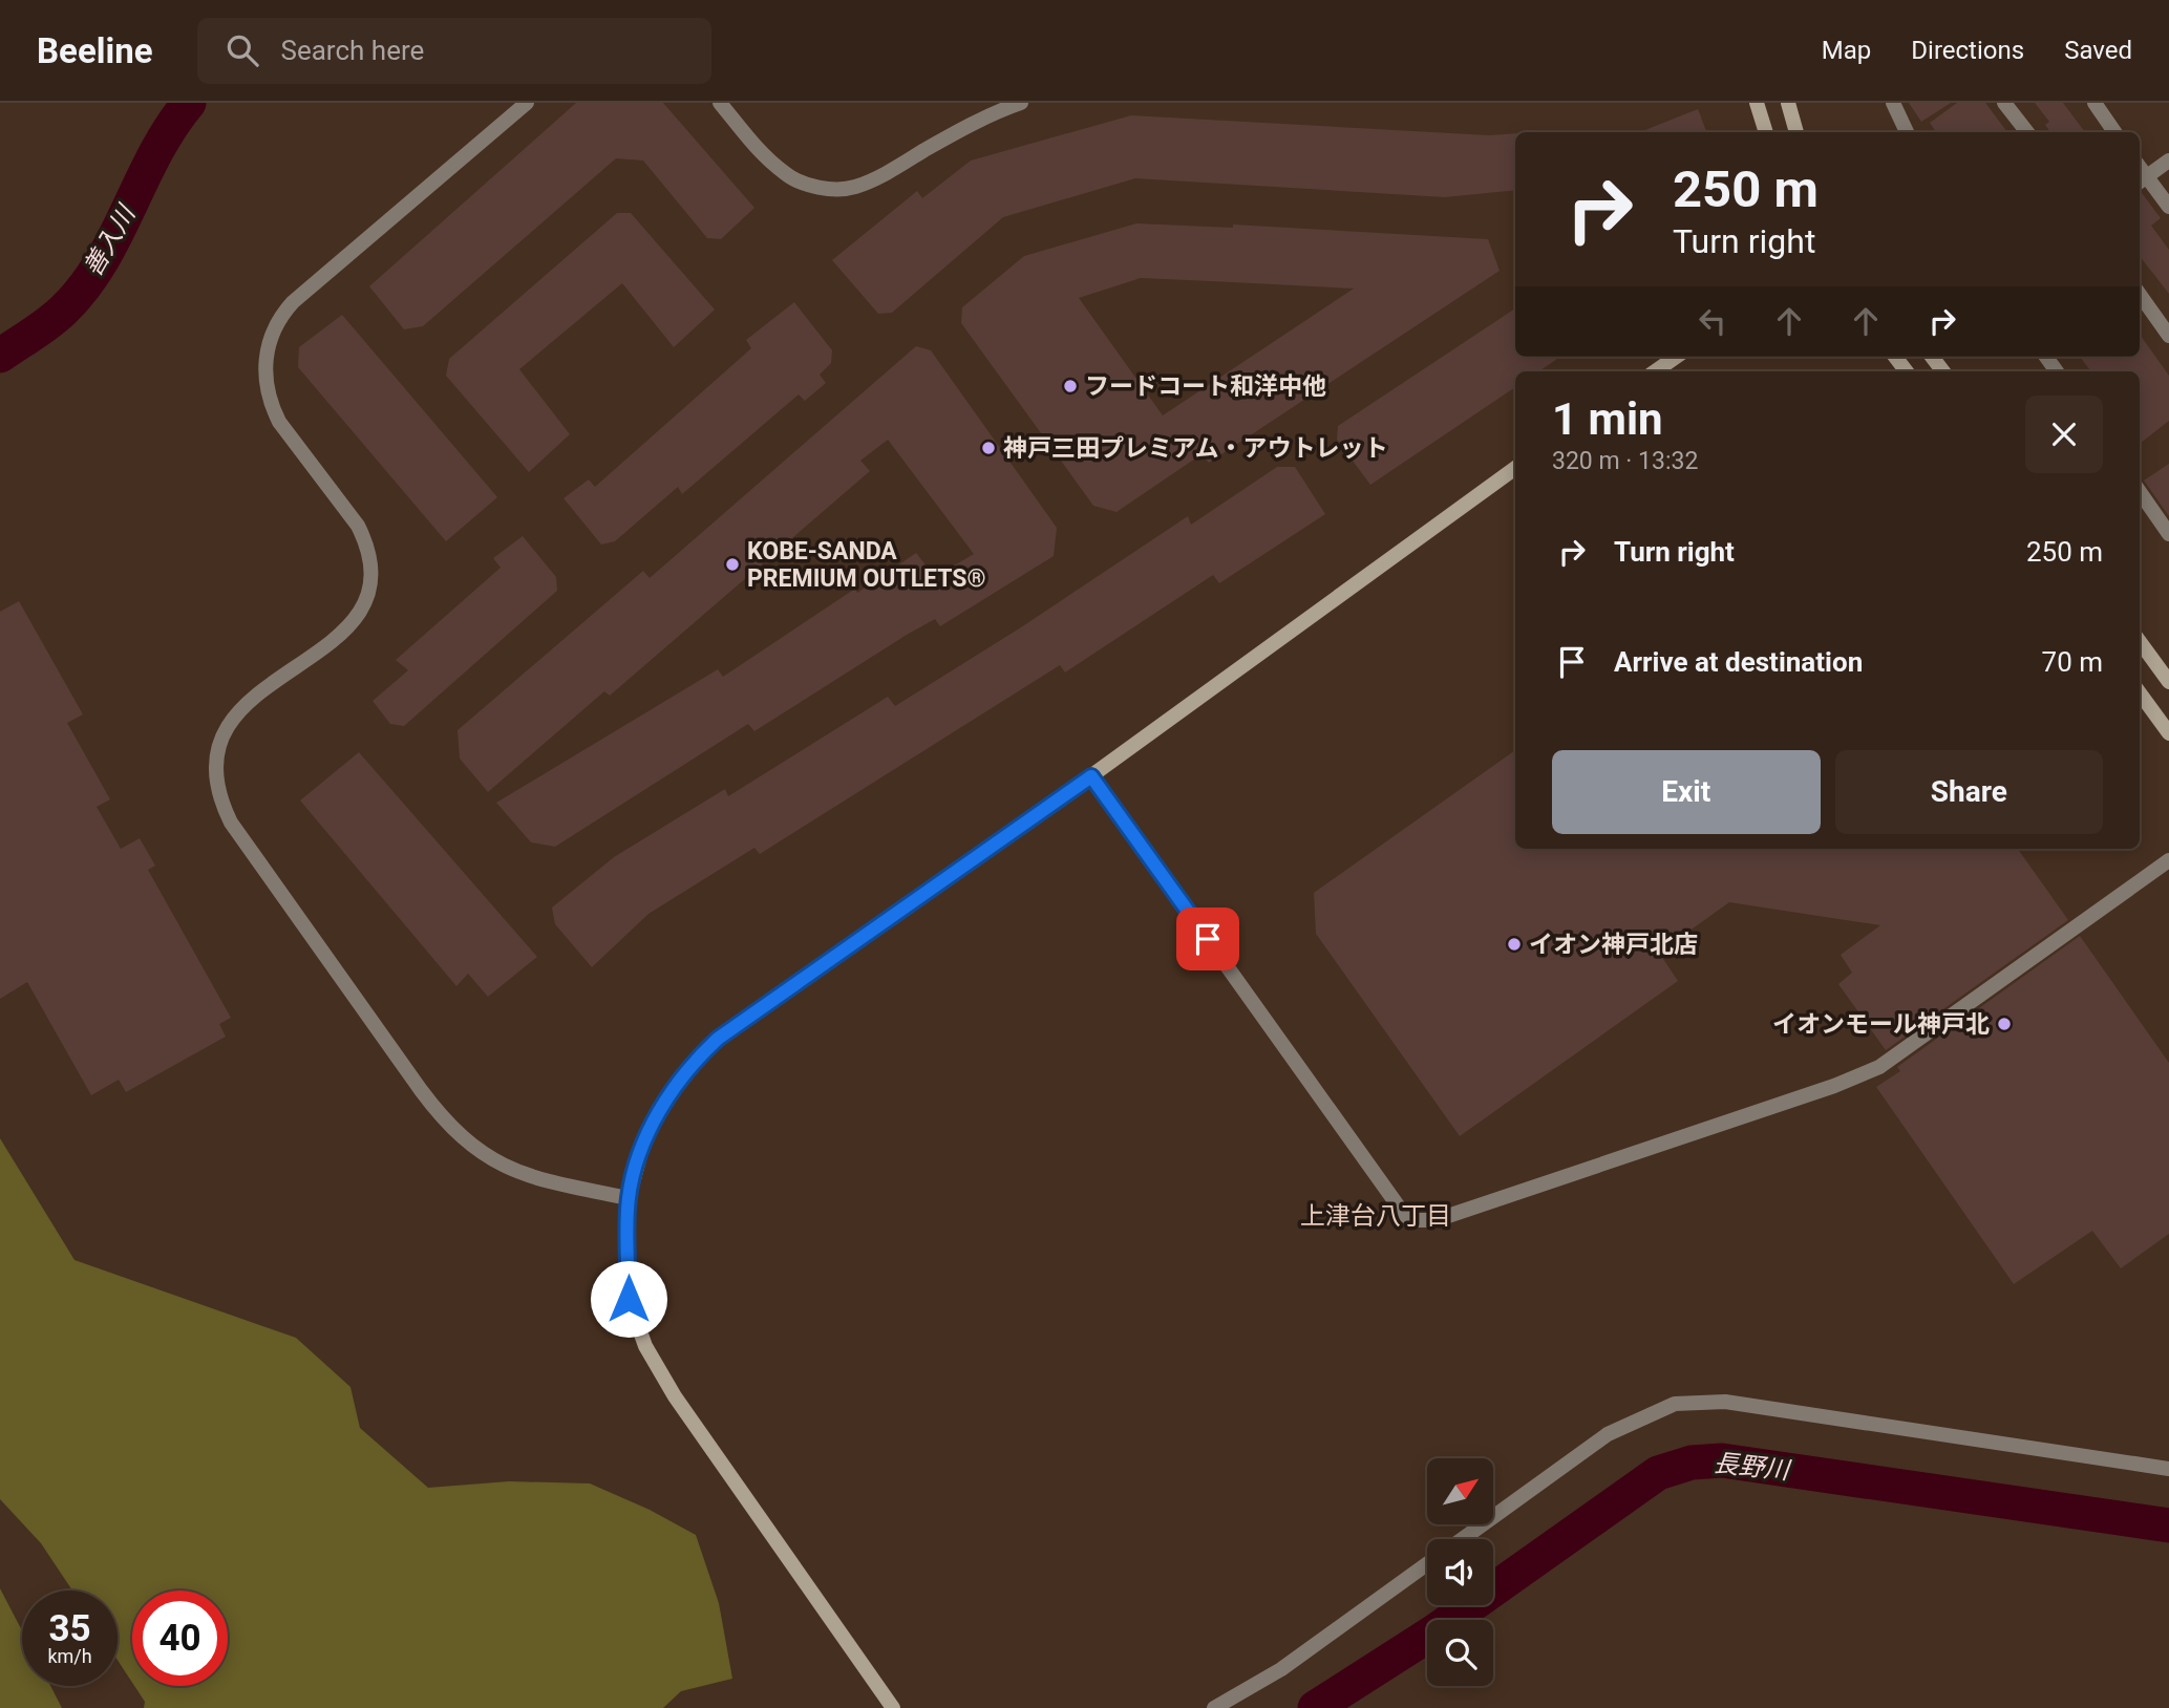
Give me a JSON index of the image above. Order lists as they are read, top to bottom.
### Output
{
  "districts": ["上津台八丁目"],
  "water": ["善入川", "長野川"],
  "places": [
    "フードコート和洋中他",
    "神戸三田プレミアム・アウトレット",
    "KOBE-SANDA PREMIUM OUTLETS®",
    "イオン神戸北店",
    "イオンモール神戸北"
  ],
  "north": "top right",
  "page": {
    "header": "Beeline",
    "search": "Search here",
    "nav": ["Map", "Directions", "Saved"],
    "turn": ["250 m", "Turn right"],
    "heading": ["1 min", "320 m · 13:32"],
    "list": [
      {
        "name": "Turn right",
        "value": "250 m"
      },
      {
        "name": "Arrive at destination",
        "value": "70 m"
      }
    ],
    "buttons": ["Exit", "Share"],
    "speed": "35 km/h",
    "limit": "40"
  }
}
